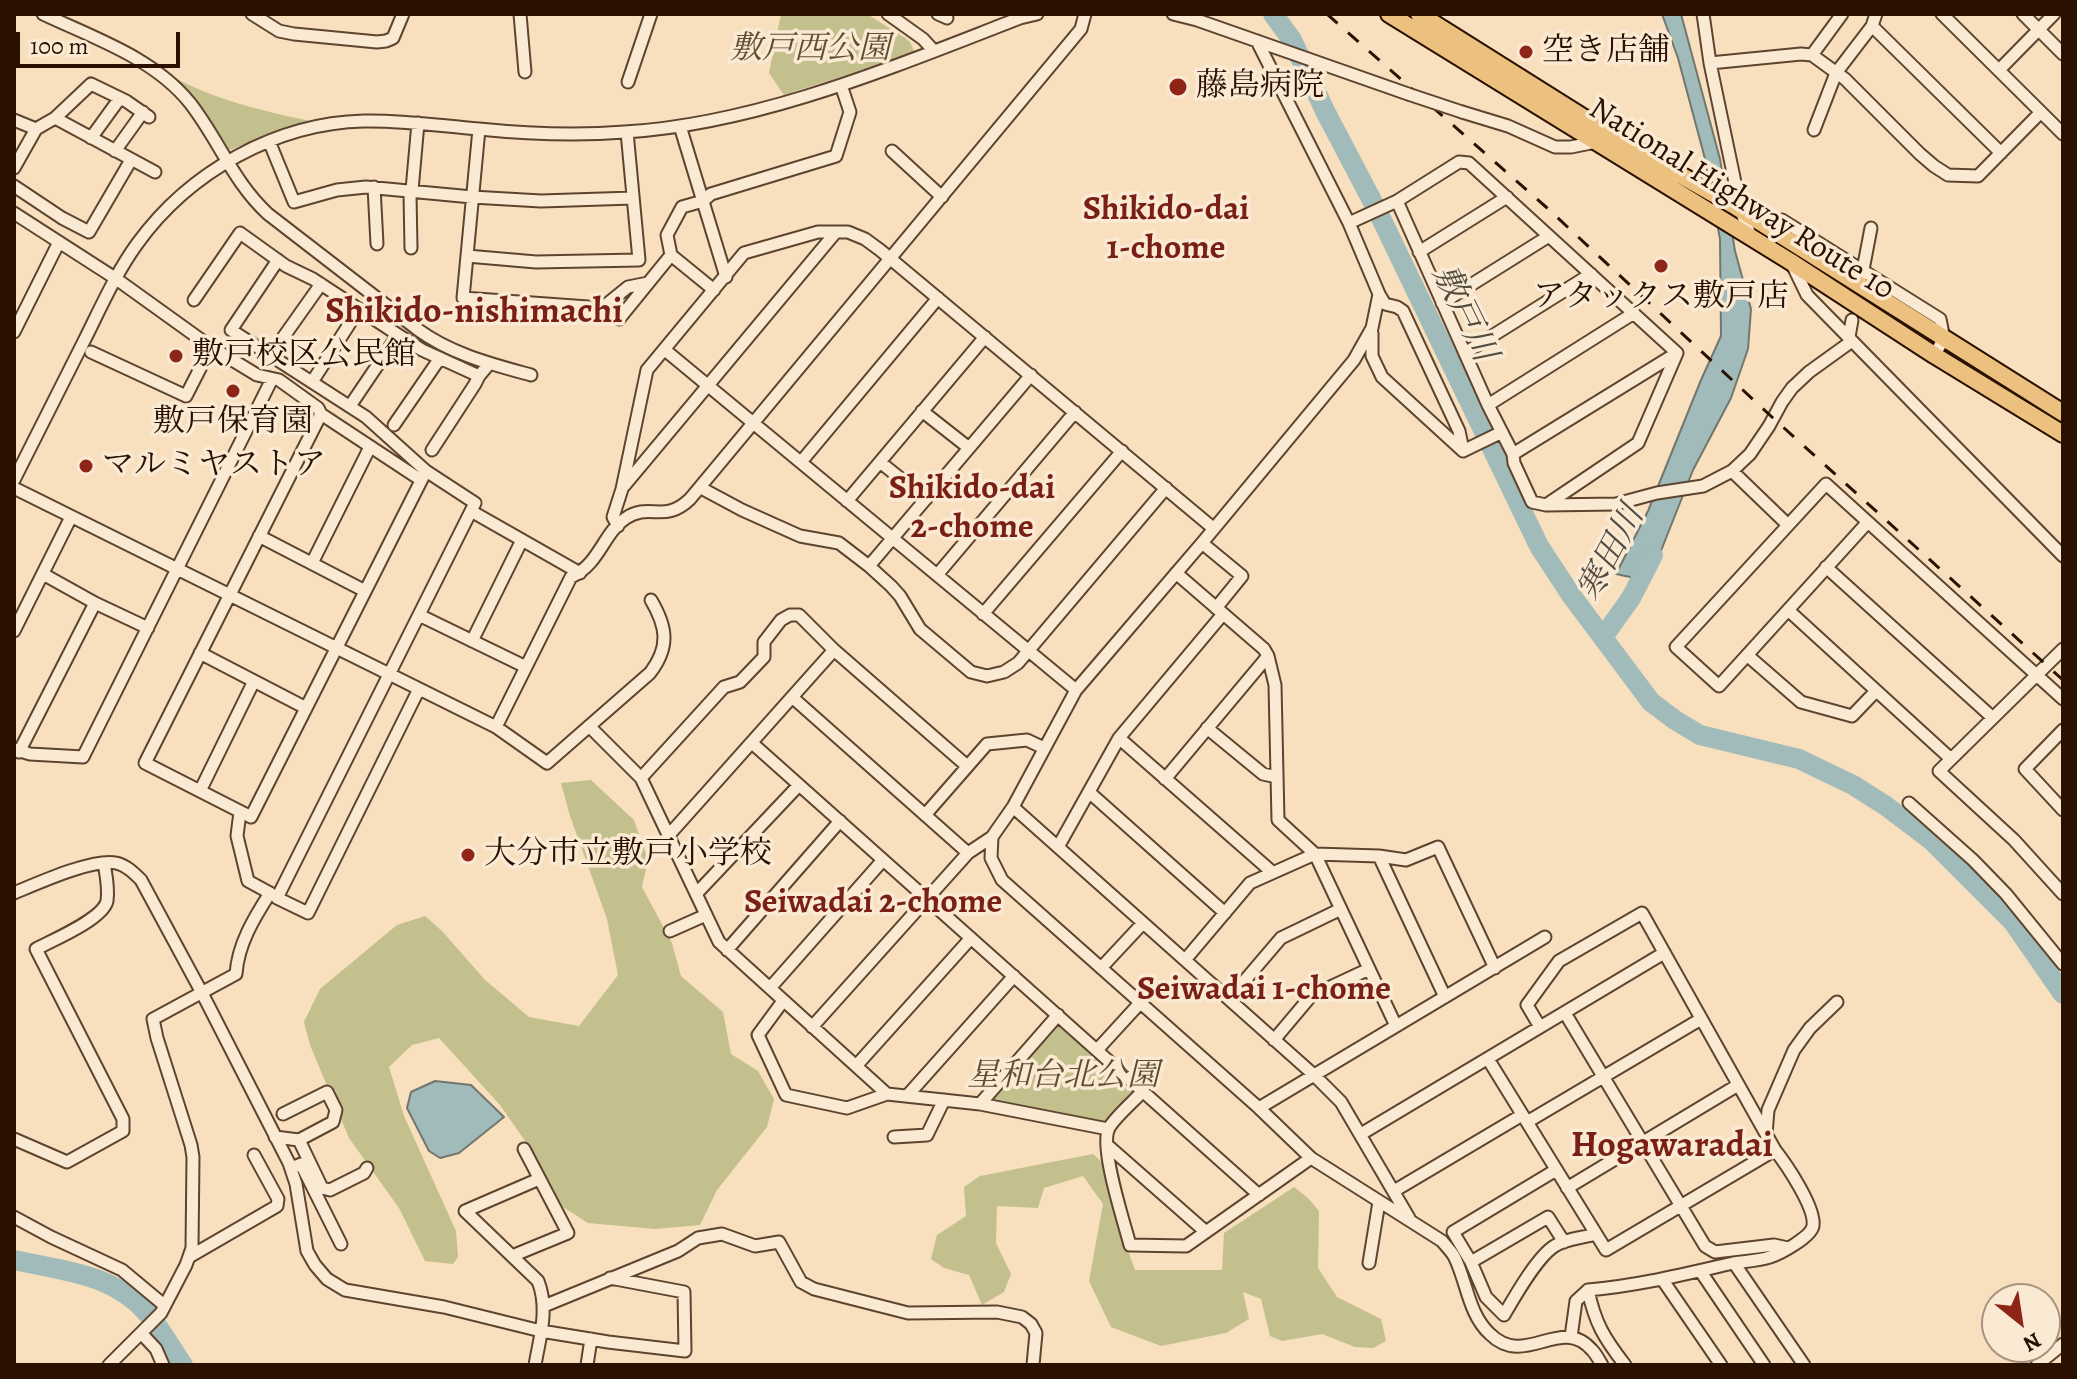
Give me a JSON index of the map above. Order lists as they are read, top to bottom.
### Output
{
  "streets": {
    "highway": ["National Highway Route 10"]
  },
  "districts": [
    "Shikido-dai 1-chome",
    "Shikido-nishimachi",
    "Shikido-dai 2-chome",
    "Seiwadai 2-chome",
    "Seiwadai 1-chome",
    "Hogawaradai"
  ],
  "water": ["敷戸川", "寒田川"],
  "parks": ["敷戸西公園", "星和台北公園"],
  "places": [
    "空き店舗",
    "藤島病院",
    "アタックス敷戸店",
    "敷戸校区公民館",
    "敷戸保育園",
    "マルミヤストア",
    "大分市立敷戸小学校"
  ],
  "scale_bar": "100 m",
  "north": "bottom right"
}
